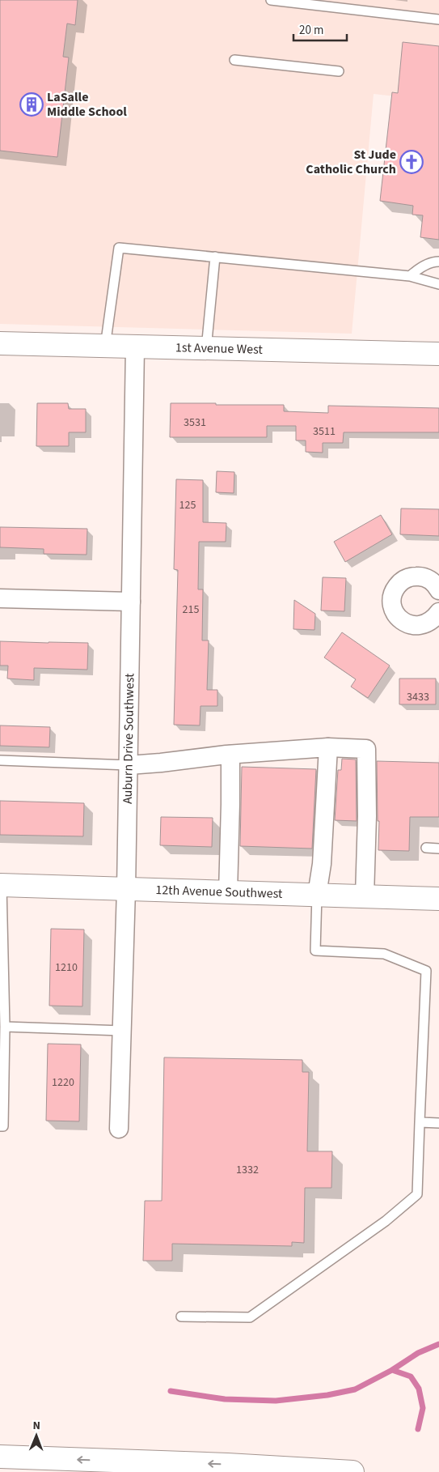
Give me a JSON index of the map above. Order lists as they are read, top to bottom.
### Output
{
  "streets": {
    "street": ["1st Avenue West", "Auburn Drive Southwest", "12th Avenue Southwest"]
  },
  "crossings": [
    ["1st Avenue West", "Auburn Drive Southwest"],
    ["Auburn Drive Southwest", "12th Avenue Southwest"]
  ],
  "places": {
    "building": ["LaSalle Middle School"],
    "church": ["St Jude Catholic Church"]
  },
  "house_numbers": [
    "3531",
    "3511",
    "125",
    "215",
    "3433",
    "1210",
    "1220",
    "1332"
  ],
  "scale_bar": "20 m",
  "north": "top"
}
